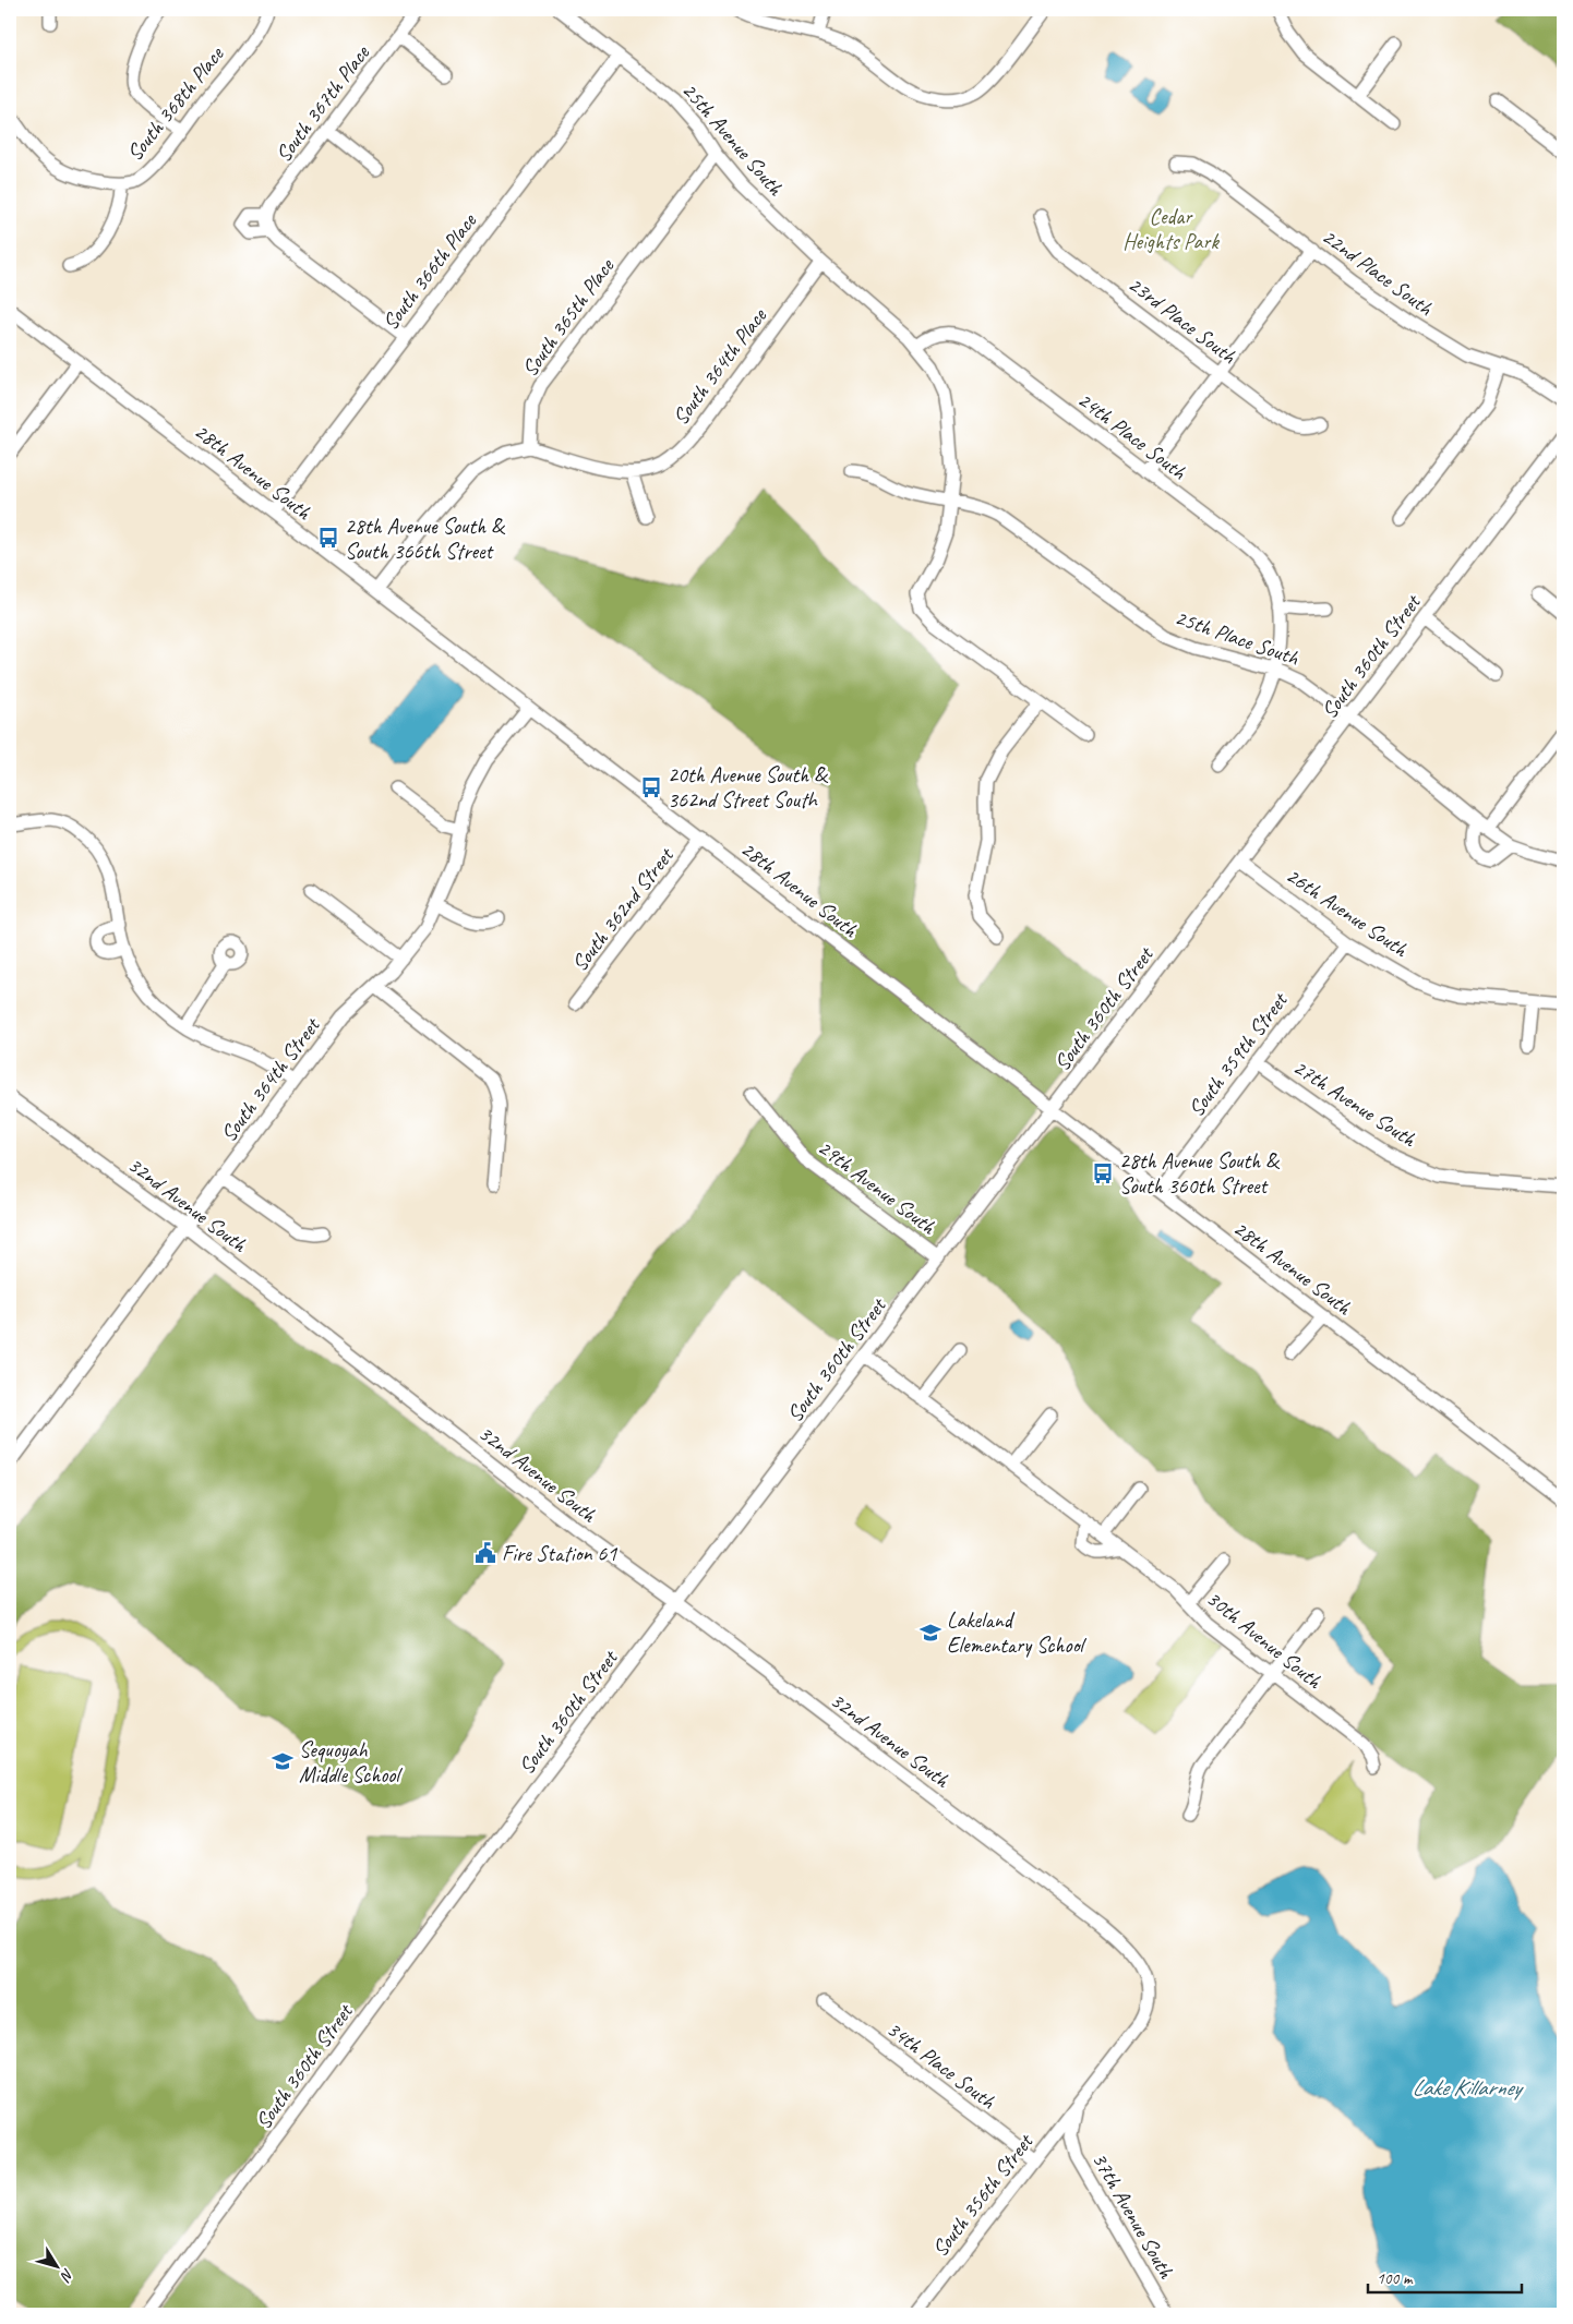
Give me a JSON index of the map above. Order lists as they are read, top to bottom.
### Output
{
  "streets": {
    "street": [
      "South 368th Place",
      "South 367th Place",
      "25th Avenue South",
      "South 366th Place",
      "22nd Place South",
      "South 365th Place",
      "23rd Place South",
      "South 364th Place",
      "24th Place South",
      "28th Avenue South",
      "25th Place South",
      "South 360th Street",
      "South 362nd Street",
      "26th Avenue South",
      "South 359th Street",
      "South 364th Street",
      "27th Avenue South",
      "29th Avenue South",
      "32nd Avenue South",
      "30th Avenue South",
      "34th Place South",
      "South 356th Street",
      "37th Avenue South"
    ]
  },
  "crossings": [
    ["South 367th Place", "South 366th Place"],
    ["25th Avenue South", "South 366th Place"],
    ["25th Avenue South", "South 365th Place"],
    ["25th Avenue South", "South 364th Place"],
    ["25th Avenue South", "24th Place South"],
    ["25th Avenue South", "25th Place South"],
    ["South 366th Place", "28th Avenue South"],
    ["24th Place South", "25th Place South"],
    ["28th Avenue South", "South 360th Street"],
    ["28th Avenue South", "South 362nd Street"],
    ["28th Avenue South", "South 359th Street"],
    ["28th Avenue South", "South 364th Street"],
    ["25th Place South", "South 360th Street"],
    ["South 360th Street", "26th Avenue South"],
    ["South 360th Street", "29th Avenue South"],
    ["South 360th Street", "32nd Avenue South"],
    ["South 360th Street", "30th Avenue South"],
    ["26th Avenue South", "South 359th Street"],
    ["South 359th Street", "27th Avenue South"],
    ["South 364th Street", "32nd Avenue South"],
    ["32nd Avenue South", "South 356th Street"],
    ["32nd Avenue South", "37th Avenue South"],
    ["34th Place South", "South 356th Street"],
    ["South 356th Street", "37th Avenue South"]
  ],
  "water": ["Lake Killarney"],
  "parks": ["Cedar Heights Park"],
  "places": {
    "bus stop": ["28th Avenue South & South 366th Street", "20th Avenue South & 362nd Street South", "28th Avenue South & South 360th Street"],
    "public building": ["Fire Station 61"],
    "school or university": ["Lakeland Elementary School", "Sequoyah Middle School"]
  },
  "scale_bar": "100 m",
  "north": "bottom right"
}
